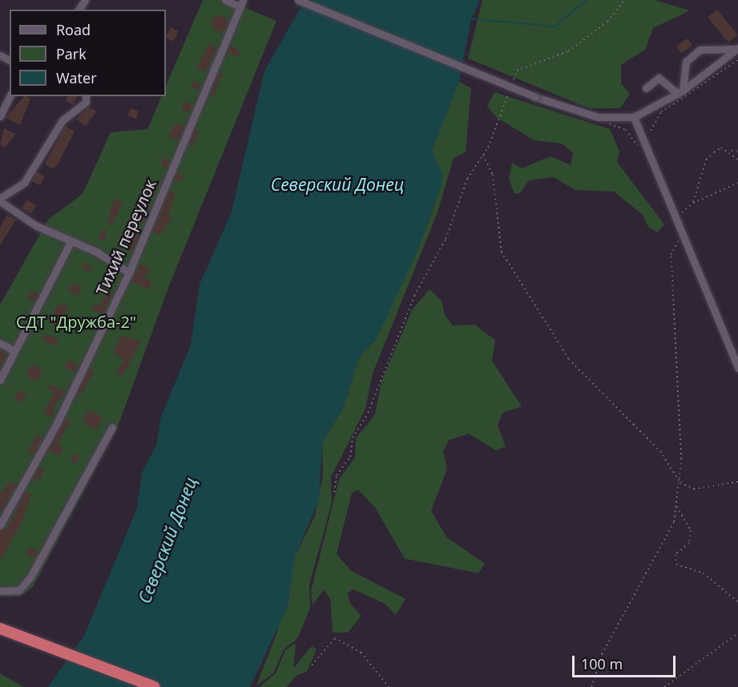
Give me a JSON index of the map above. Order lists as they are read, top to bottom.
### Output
{
  "streets": {
    "street": ["Тихий переулок"]
  },
  "water": ["Северский Донец"],
  "parks": ["СДТ \"Дружба-2\""],
  "legend": ["Road", "Park", "Water"],
  "scale_bar": "100 m"
}
